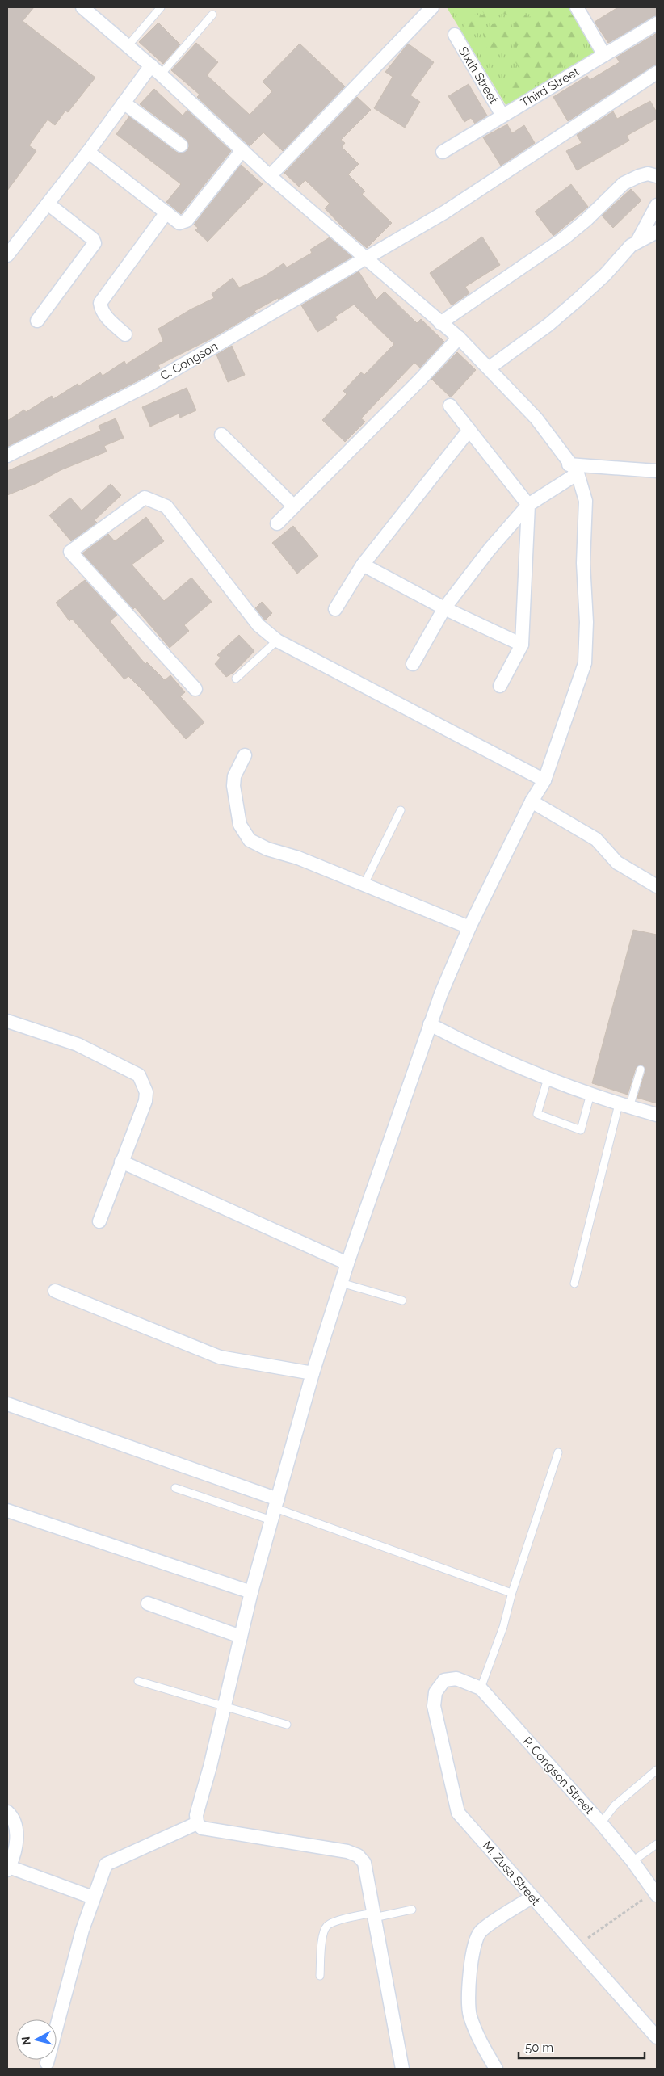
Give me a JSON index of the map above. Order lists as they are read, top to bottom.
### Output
{
  "streets": {
    "street": [
      "Sixth Street",
      "Third Street",
      "C. Congson",
      "P. Congson Street",
      "M. Zusa Street"
    ]
  },
  "crossings": [
    ["Sixth Street", "Third Street"],
    ["P. Congson Street", "M. Zusa Street"]
  ],
  "scale_bar": "50 m",
  "north": "left"
}
